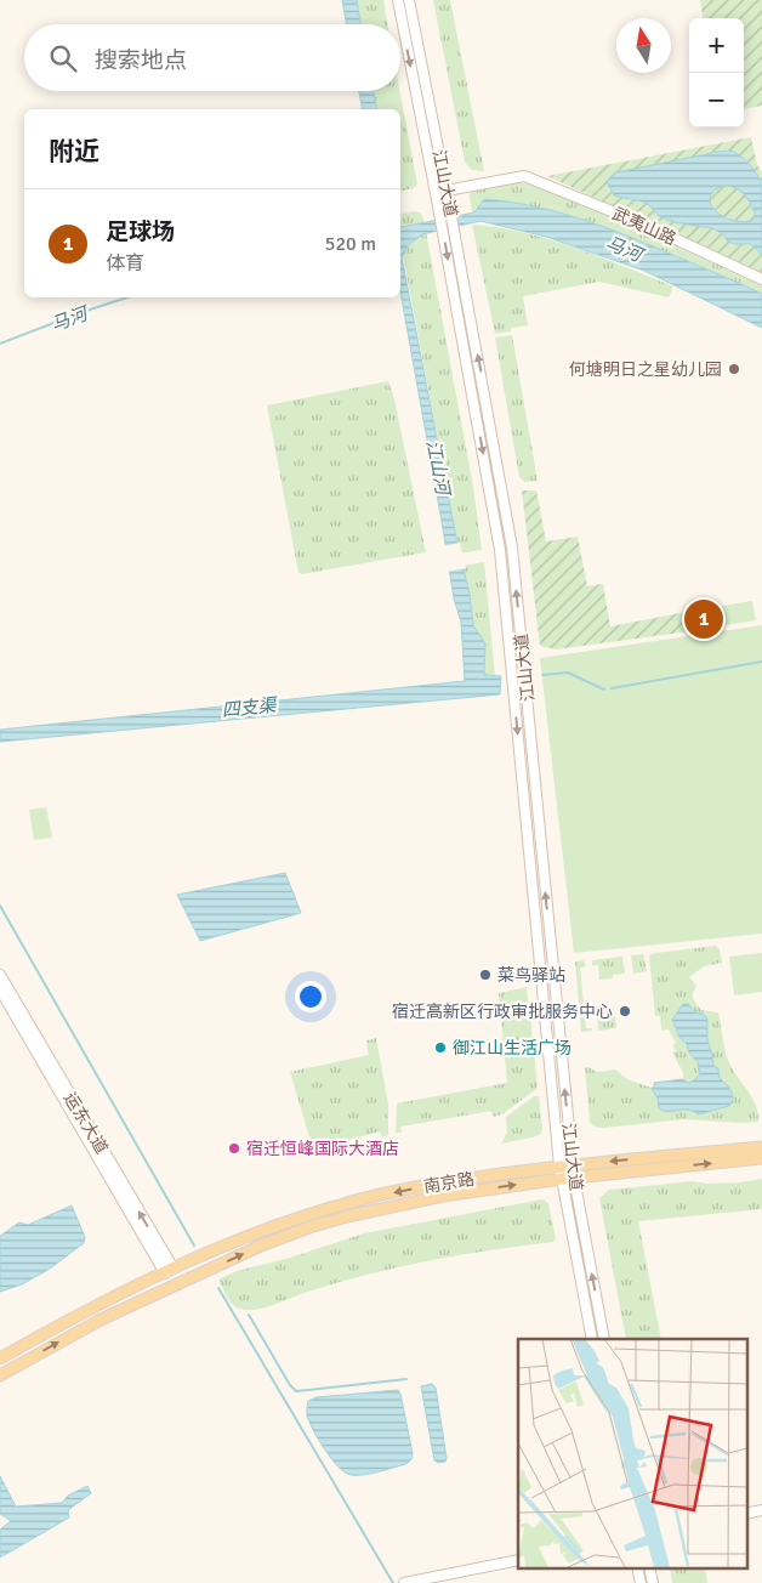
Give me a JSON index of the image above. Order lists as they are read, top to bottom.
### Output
{
  "streets": {
    "main road": [
      "江山大道",
      "武夷山路",
      "运东大道",
      "南京路"
    ]
  },
  "crossings": [
    ["江山大道", "武夷山路"],
    ["江山大道", "南京路"],
    ["运东大道", "南京路"]
  ],
  "water": ["马河", "江山河", "四支渠"],
  "places": [
    "何塘明日之星幼儿园",
    "菜鸟驿站",
    "宿迁高新区行政审批服务中心",
    "御江山生活广场",
    "宿迁恒峰国际大酒店"
  ],
  "north": "top",
  "page": {
    "map_buttons": ["+", "−"],
    "search": "搜索地点",
    "heading": "附近",
    "list": [
      {
        "mark": "1",
        "name": "足球场",
        "note": "体育",
        "value": "520 m"
      }
    ],
    "pins": "1"
  }
}
